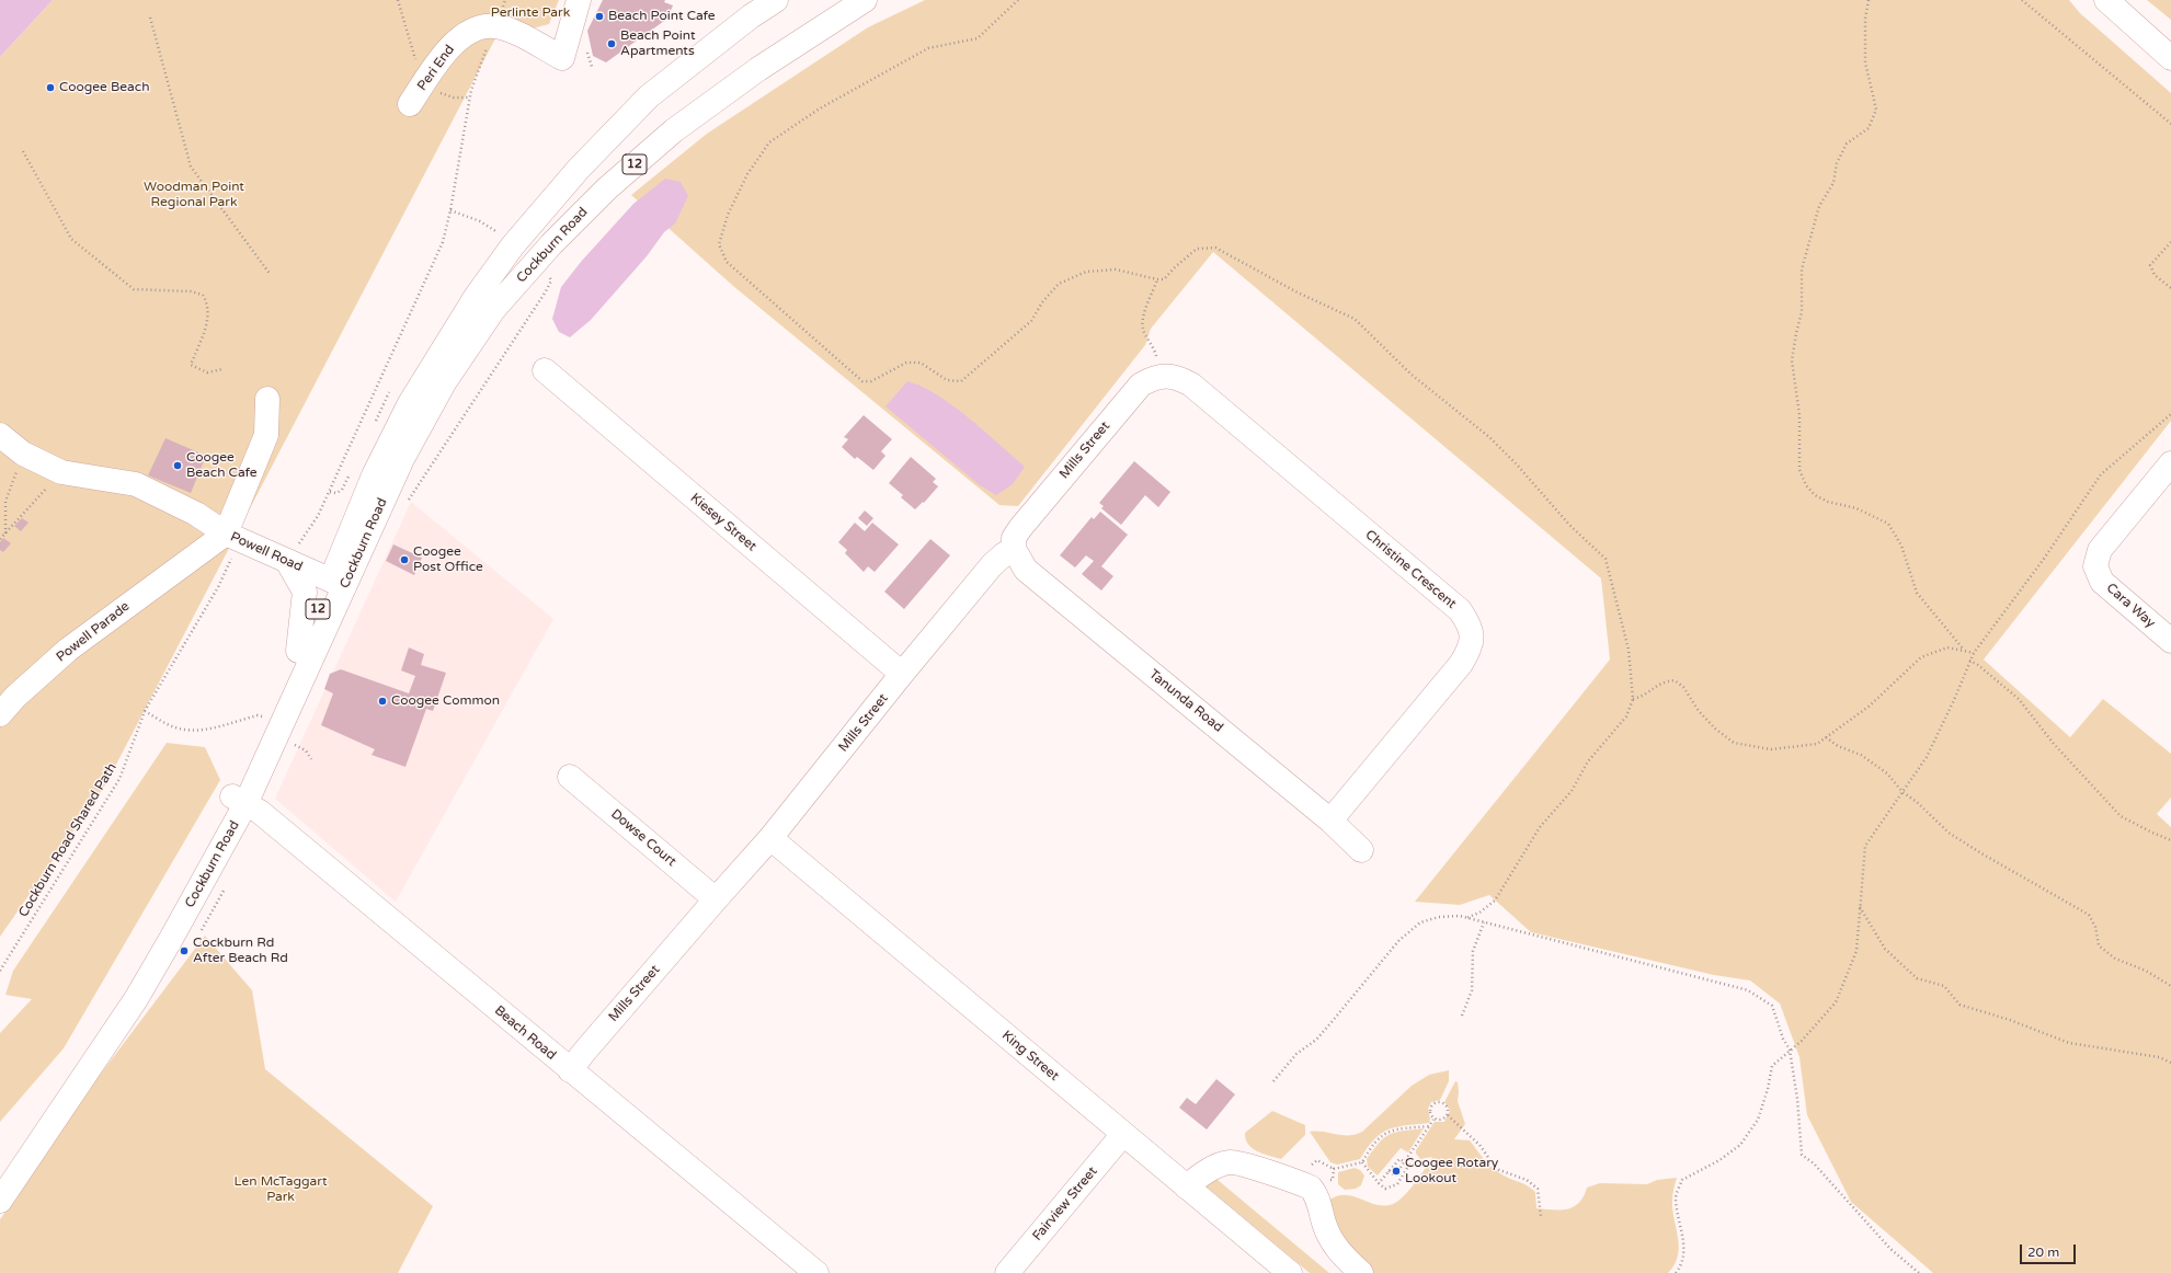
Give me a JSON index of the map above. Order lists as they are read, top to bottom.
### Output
{
  "streets": {
    "street": [
      "Peri End",
      "12",
      "Cockburn Road",
      "Mills Street",
      "Kiesey Street",
      "Powell Road",
      "Christine Crescent",
      "Cara Way",
      "Powell Parade",
      "Tanunda Road",
      "Dowse Court",
      "Beach Road",
      "King Street",
      "Fairview Street"
    ],
    "path": ["Cockburn Road Shared Path"]
  },
  "crossings": [
    ["Cockburn Road", "Powell Road"],
    ["Cockburn Road", "Beach Road"],
    ["Mills Street", "Kiesey Street"],
    ["Mills Street", "Christine Crescent"],
    ["Mills Street", "Tanunda Road"],
    ["Mills Street", "Dowse Court"],
    ["Mills Street", "Beach Road"],
    ["Mills Street", "King Street"],
    ["Powell Road", "Powell Parade"],
    ["Christine Crescent", "Tanunda Road"],
    ["King Street", "Fairview Street"]
  ],
  "parks": ["Perlinte Park", "Woodman Point Regional Park", "Len McTaggart Park"],
  "places": [
    "Beach Point Cafe",
    "Beach Point Apartments",
    "Coogee Beach",
    "Coogee Beach Cafe",
    "Coogee Post Office",
    "Coogee Common",
    "Cockburn Rd After Beach Rd",
    "Coogee Rotary Lookout"
  ],
  "scale_bar": "20 m"
}
